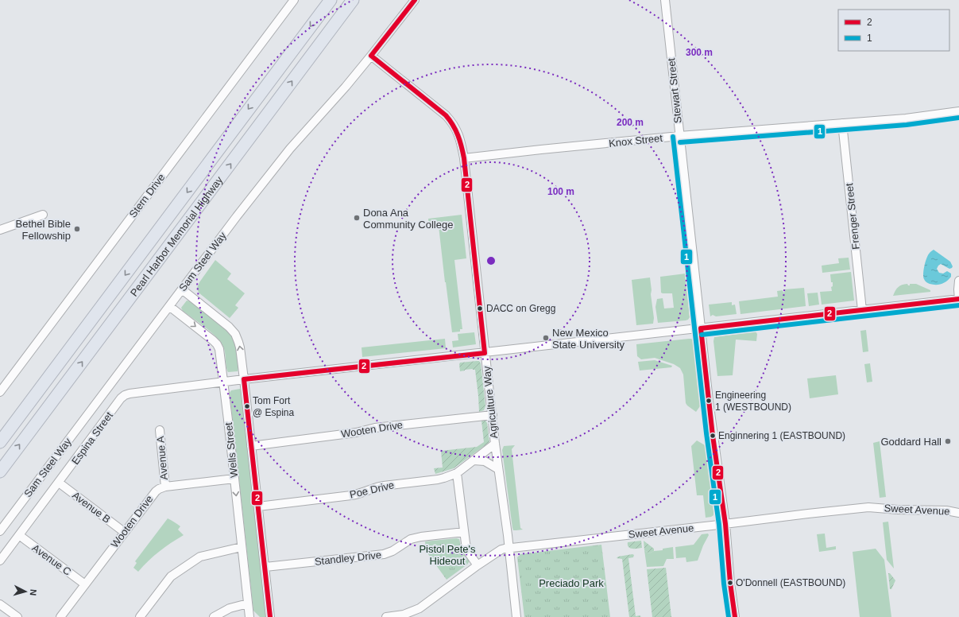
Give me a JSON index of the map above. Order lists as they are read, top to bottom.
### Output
{
  "streets": {
    "highway": ["Pearl Harbor Memorial Highway"],
    "street": [
      "Stewart Street",
      "Knox Street",
      "Stern Drive",
      "Frenger Street",
      "Sam Steel Way",
      "Agriculture Way",
      "Wooten Drive",
      "Espina Street",
      "Wells Street",
      "Avenue A",
      "Poe Drive",
      "Avenue B",
      "Sweet Avenue",
      "Standley Drive",
      "Avenue C"
    ]
  },
  "crossings": [
    ["Stewart Street", "Knox Street"],
    ["Stewart Street", "Espina Street"],
    ["Stewart Street", "Sweet Avenue"],
    ["Knox Street", "Frenger Street"],
    ["Knox Street", "Agriculture Way"],
    ["Frenger Street", "Espina Street"],
    ["Sam Steel Way", "Agriculture Way"],
    ["Sam Steel Way", "Wells Street"],
    ["Agriculture Way", "Wooten Drive"],
    ["Agriculture Way", "Espina Street"],
    ["Agriculture Way", "Poe Drive"],
    ["Agriculture Way", "Sweet Avenue"],
    ["Wooten Drive", "Wells Street"],
    ["Wooten Drive", "Avenue A"],
    ["Wooten Drive", "Avenue B"],
    ["Wooten Drive", "Avenue C"],
    ["Espina Street", "Wells Street"],
    ["Espina Street", "Avenue B"],
    ["Espina Street", "Avenue C"],
    ["Wells Street", "Poe Drive"],
    ["Wells Street", "Standley Drive"]
  ],
  "parks": ["Pistol Pete's Hideout", "Preciado Park"],
  "places": [
    "Dona Ana Community College",
    "Bethel Bible Fellowship",
    "DACC on Gregg",
    "New Mexico State University",
    "Engineering 1 (WESTBOUND)",
    "Tom Fort @ Espina",
    "Enginnering 1 (EASTBOUND)",
    "Goddard Hall",
    "O'Donnell (EASTBOUND)"
  ],
  "lines": ["transit line 2", "transit line 1"],
  "legend": ["2", "1"],
  "north": "right",
  "rings": ["300 m", "200 m", "100 m"]
}
